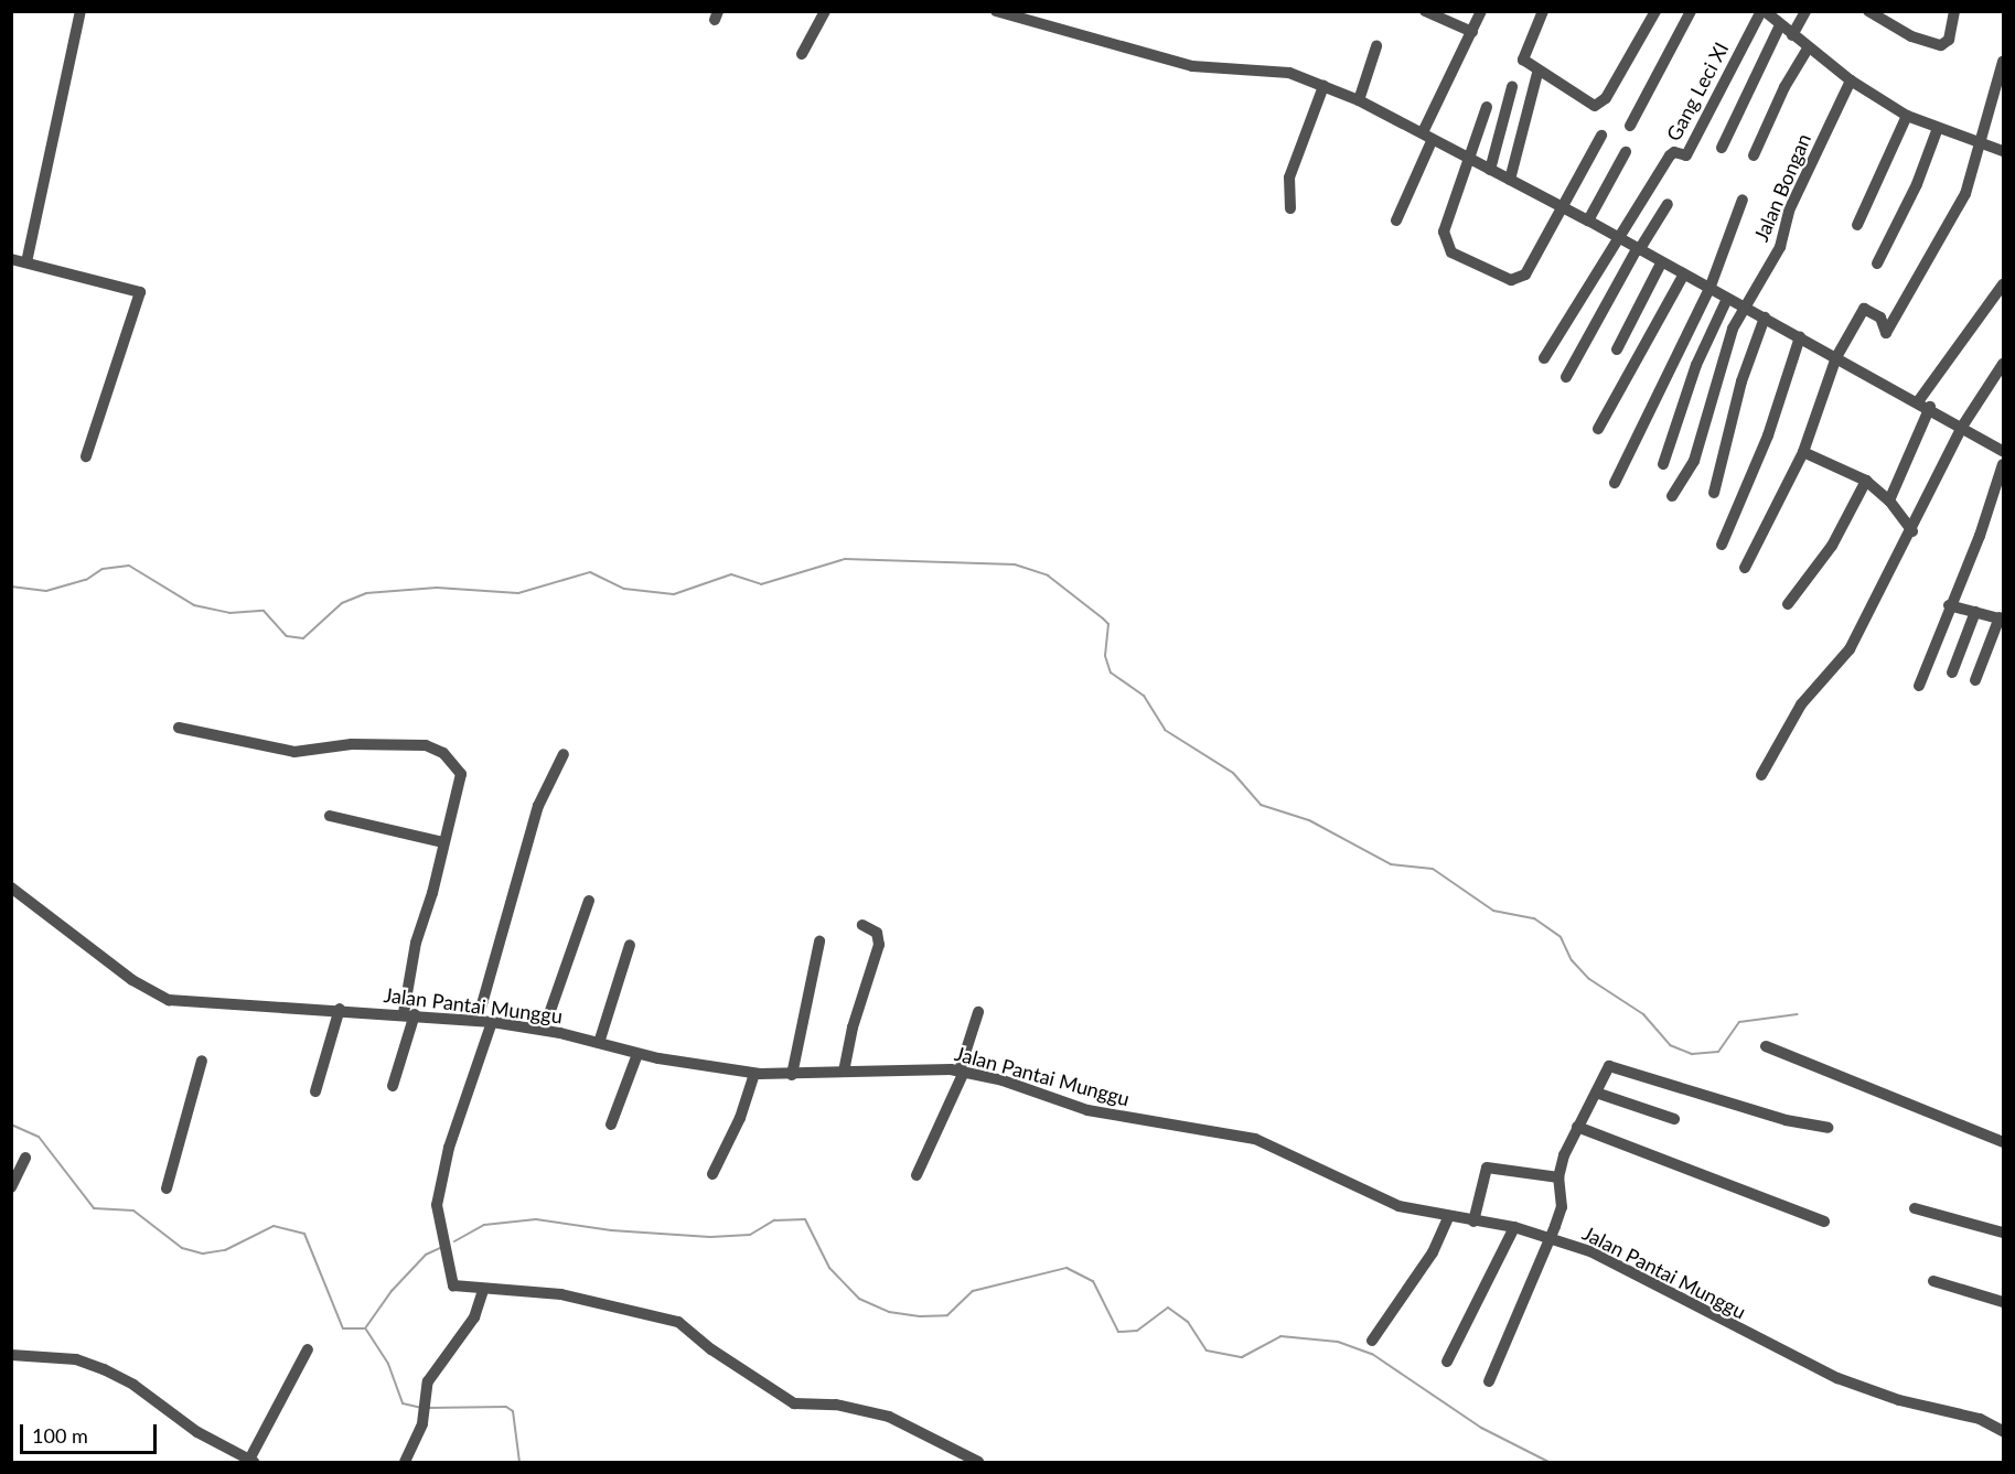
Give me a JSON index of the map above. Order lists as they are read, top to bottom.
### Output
{
  "streets": {
    "street": ["Gang Leci XI", "Jalan Bongan", "Jalan Pantai Munggu"]
  },
  "scale_bar": "100 m"
}
